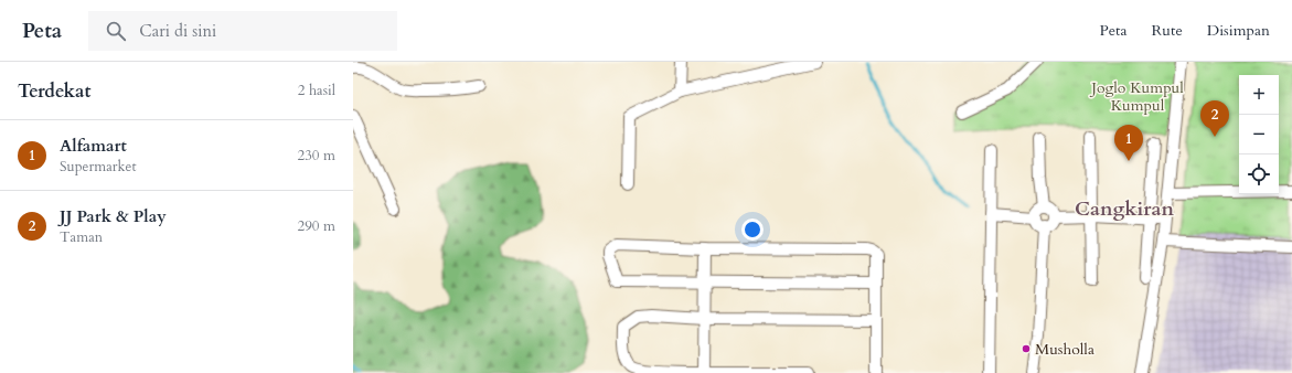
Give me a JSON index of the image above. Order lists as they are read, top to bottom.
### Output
{
  "districts": ["Cangkiran"],
  "parks": ["Joglo Kumpul Kumpul"],
  "places": ["Musholla"],
  "page": {
    "header": "Peta",
    "search": "Cari di sini",
    "nav": ["Peta", "Rute", "Disimpan"],
    "heading": ["Terdekat", "2 hasil"],
    "map_buttons": ["+", "−"],
    "pins": ["2", "1"],
    "list": [
      {
        "mark": "1",
        "name": "Alfamart",
        "note": "Supermarket",
        "value": "230 m"
      },
      {
        "mark": "2",
        "name": "JJ Park & Play",
        "note": "Taman",
        "value": "290 m"
      }
    ]
  }
}
